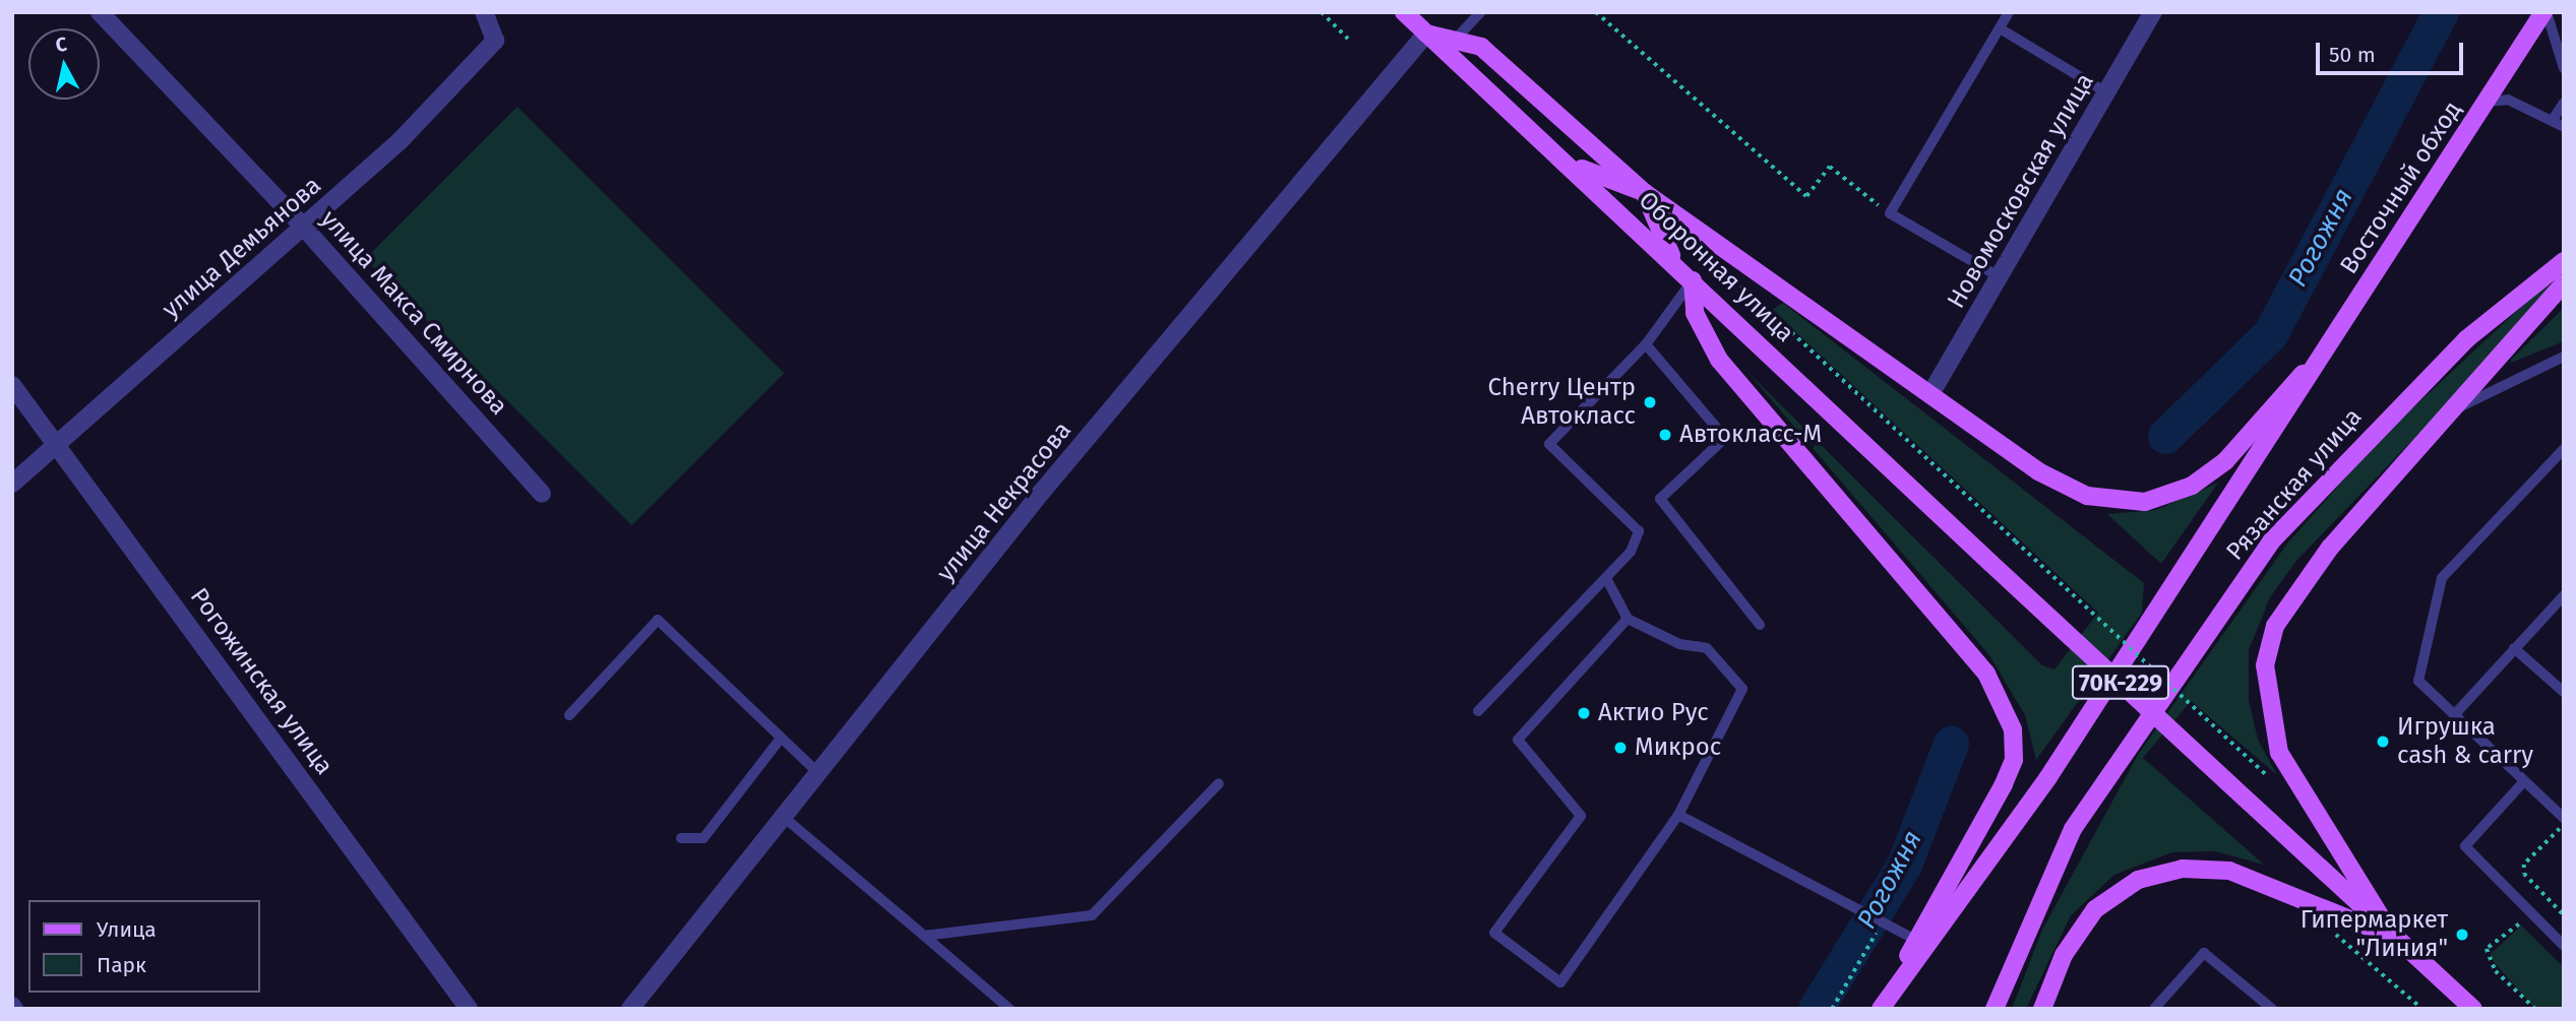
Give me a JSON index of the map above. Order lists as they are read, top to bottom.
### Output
{
  "streets": {
    "main road": [
      "Восточный обход",
      "Оборонная улица",
      "Рязанская улица",
      "70К-229"
    ],
    "street": [
      "Новомосковская улица",
      "улица Демьянова",
      "улица Макса Смирнова",
      "улица Некрасова",
      "Рогожинская улица"
    ]
  },
  "crossings": [
    ["Восточный обход", "Рязанская улица"],
    ["улица Демьянова", "улица Макса Смирнова"],
    ["улица Демьянова", "Рогожинская улица"],
    ["Оборонная улица", "улица Некрасова"],
    ["Оборонная улица", "70К-229"]
  ],
  "water": ["Рогожня"],
  "places": [
    "Cherry Центр Автокласс",
    "Автокласс-М",
    "Актио Рус",
    "Игрушка cash & carry",
    "Микрос",
    "Гипермаркет \"Линия\""
  ],
  "legend": ["Улица", "Парк"],
  "scale_bar": "50 m",
  "north": "top"
}
